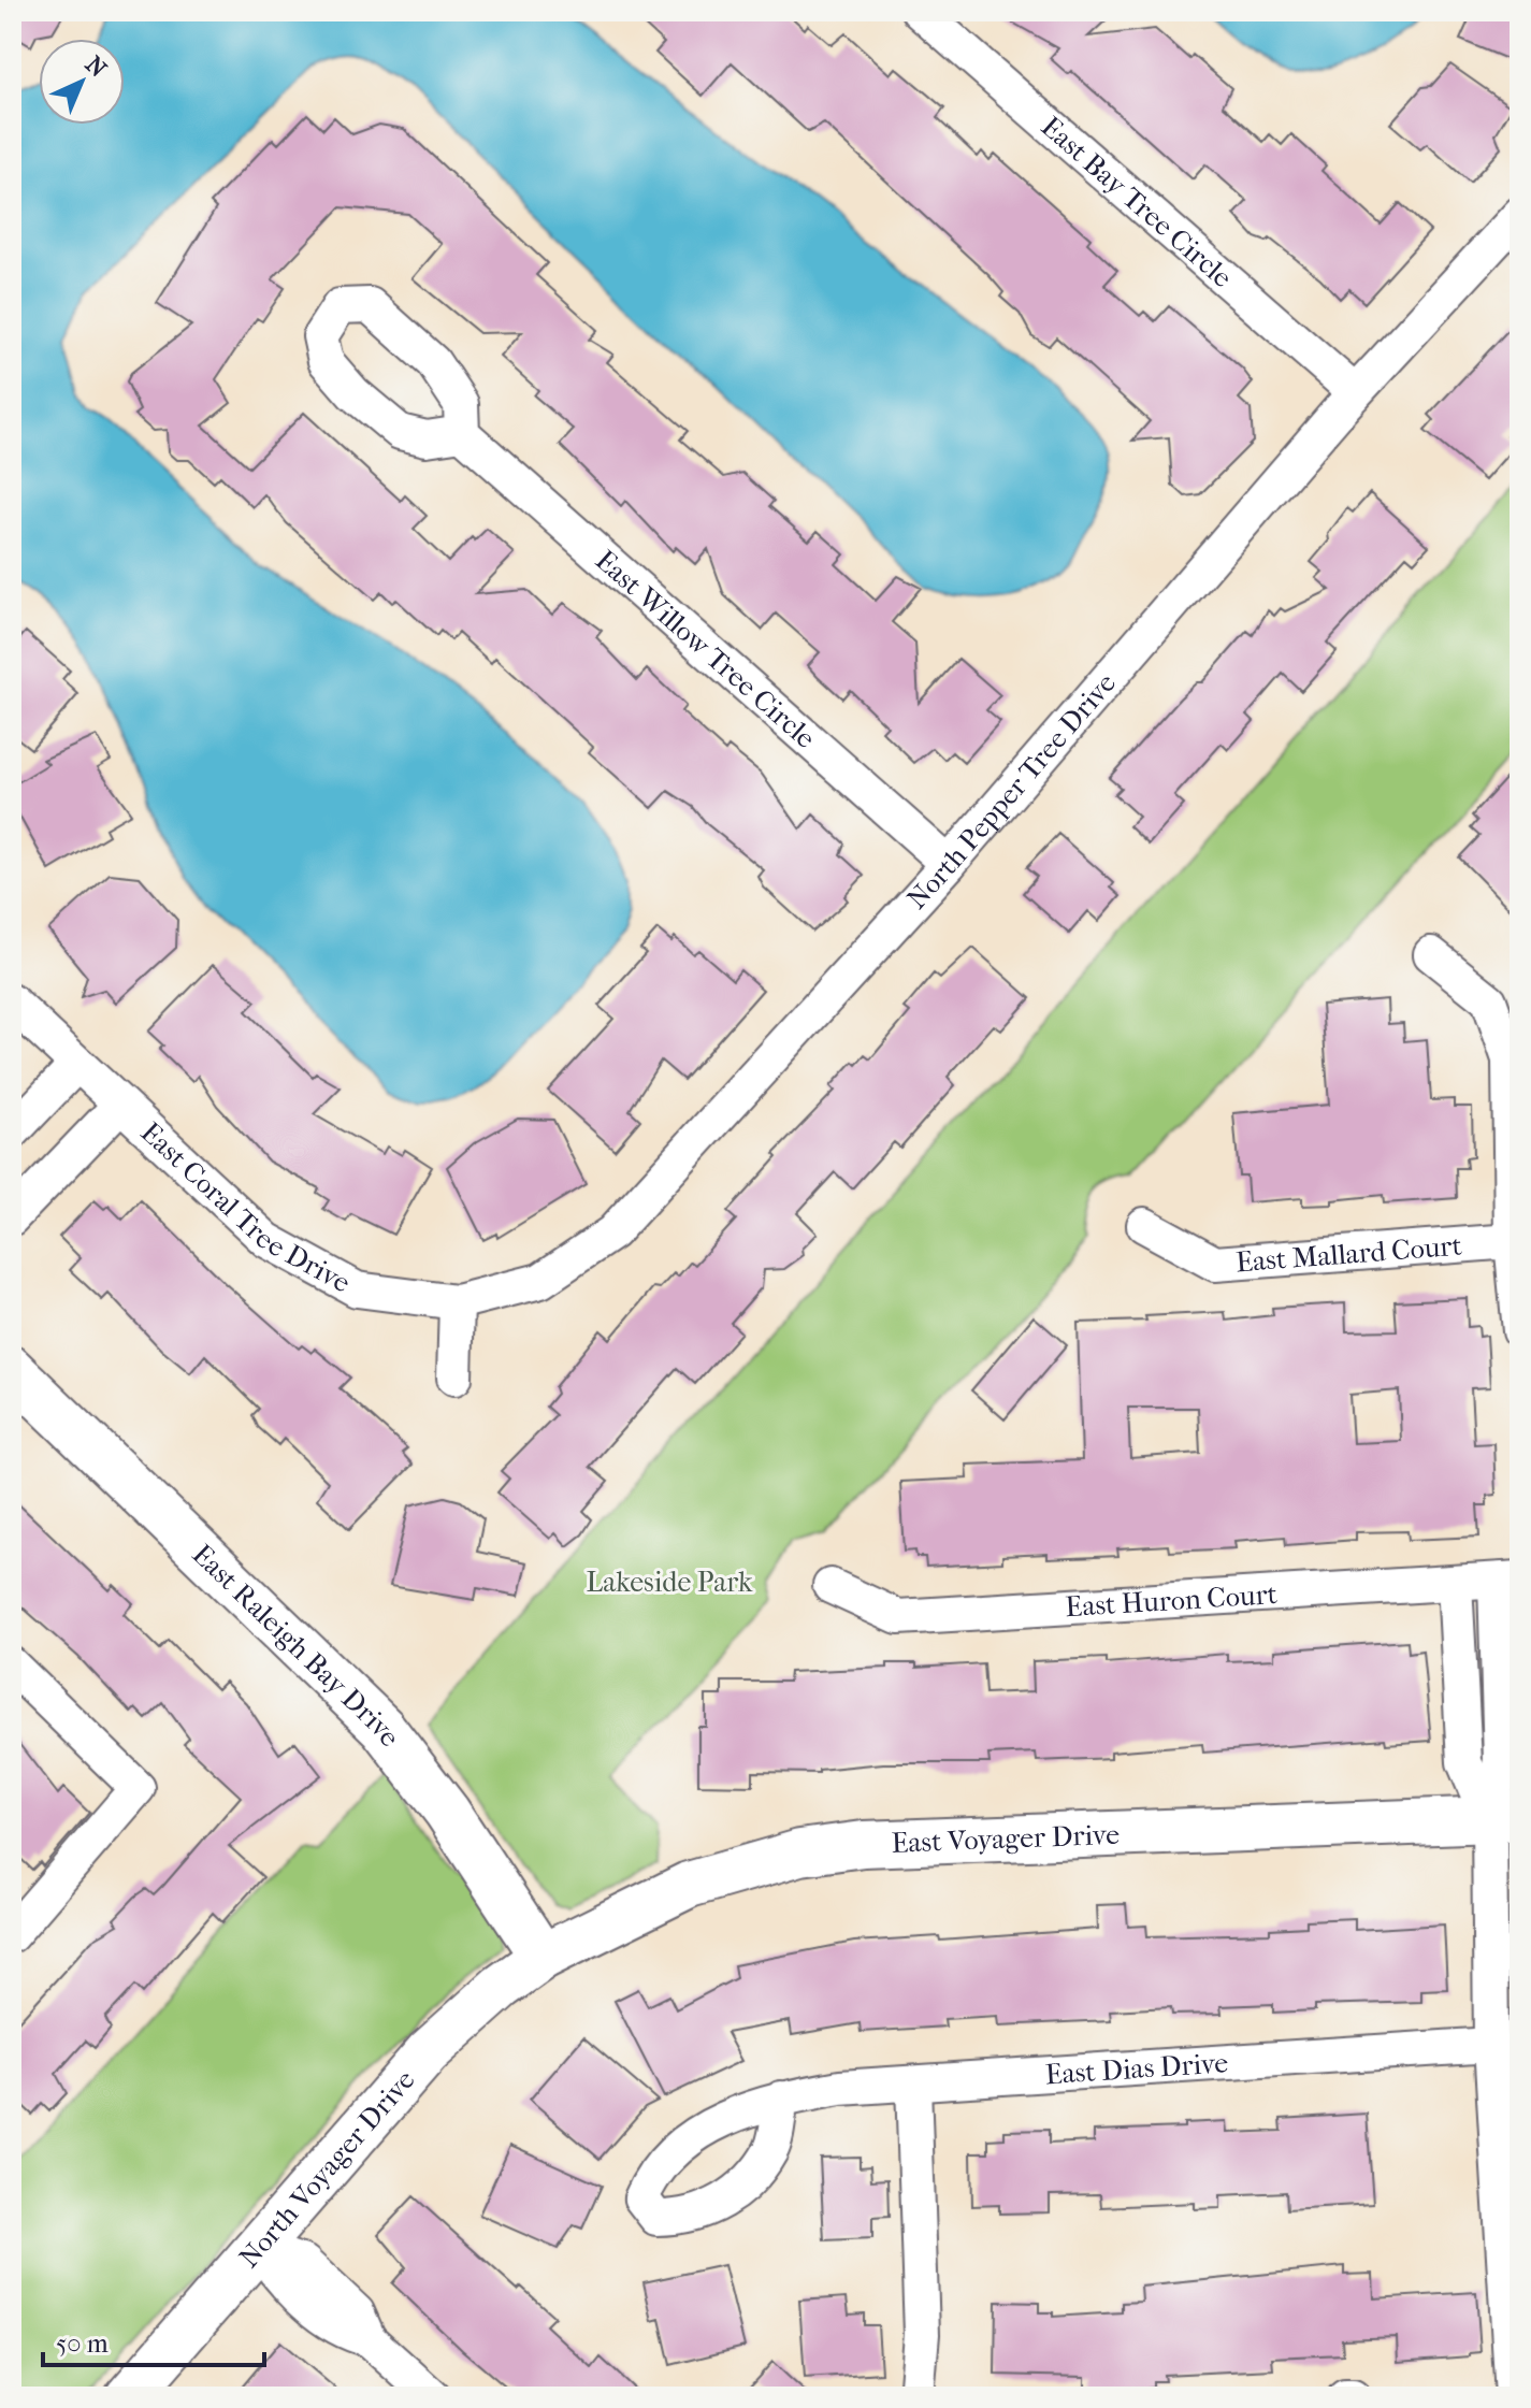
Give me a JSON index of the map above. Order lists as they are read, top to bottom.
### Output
{
  "streets": {
    "street": [
      "East Bay Tree Circle",
      "East Willow Tree Circle",
      "North Pepper Tree Drive",
      "East Coral Tree Drive",
      "East Mallard Court",
      "East Huron Court",
      "East Raleigh Bay Drive",
      "East Voyager Drive",
      "East Dias Drive",
      "North Voyager Drive"
    ]
  },
  "crossings": [
    ["East Bay Tree Circle", "North Pepper Tree Drive"],
    ["East Willow Tree Circle", "North Pepper Tree Drive"],
    ["North Pepper Tree Drive", "East Coral Tree Drive"],
    ["East Raleigh Bay Drive", "East Voyager Drive"],
    ["East Raleigh Bay Drive", "North Voyager Drive"],
    ["East Voyager Drive", "North Voyager Drive"]
  ],
  "parks": ["Lakeside Park"],
  "scale_bar": "50 m",
  "north": "top right"
}
